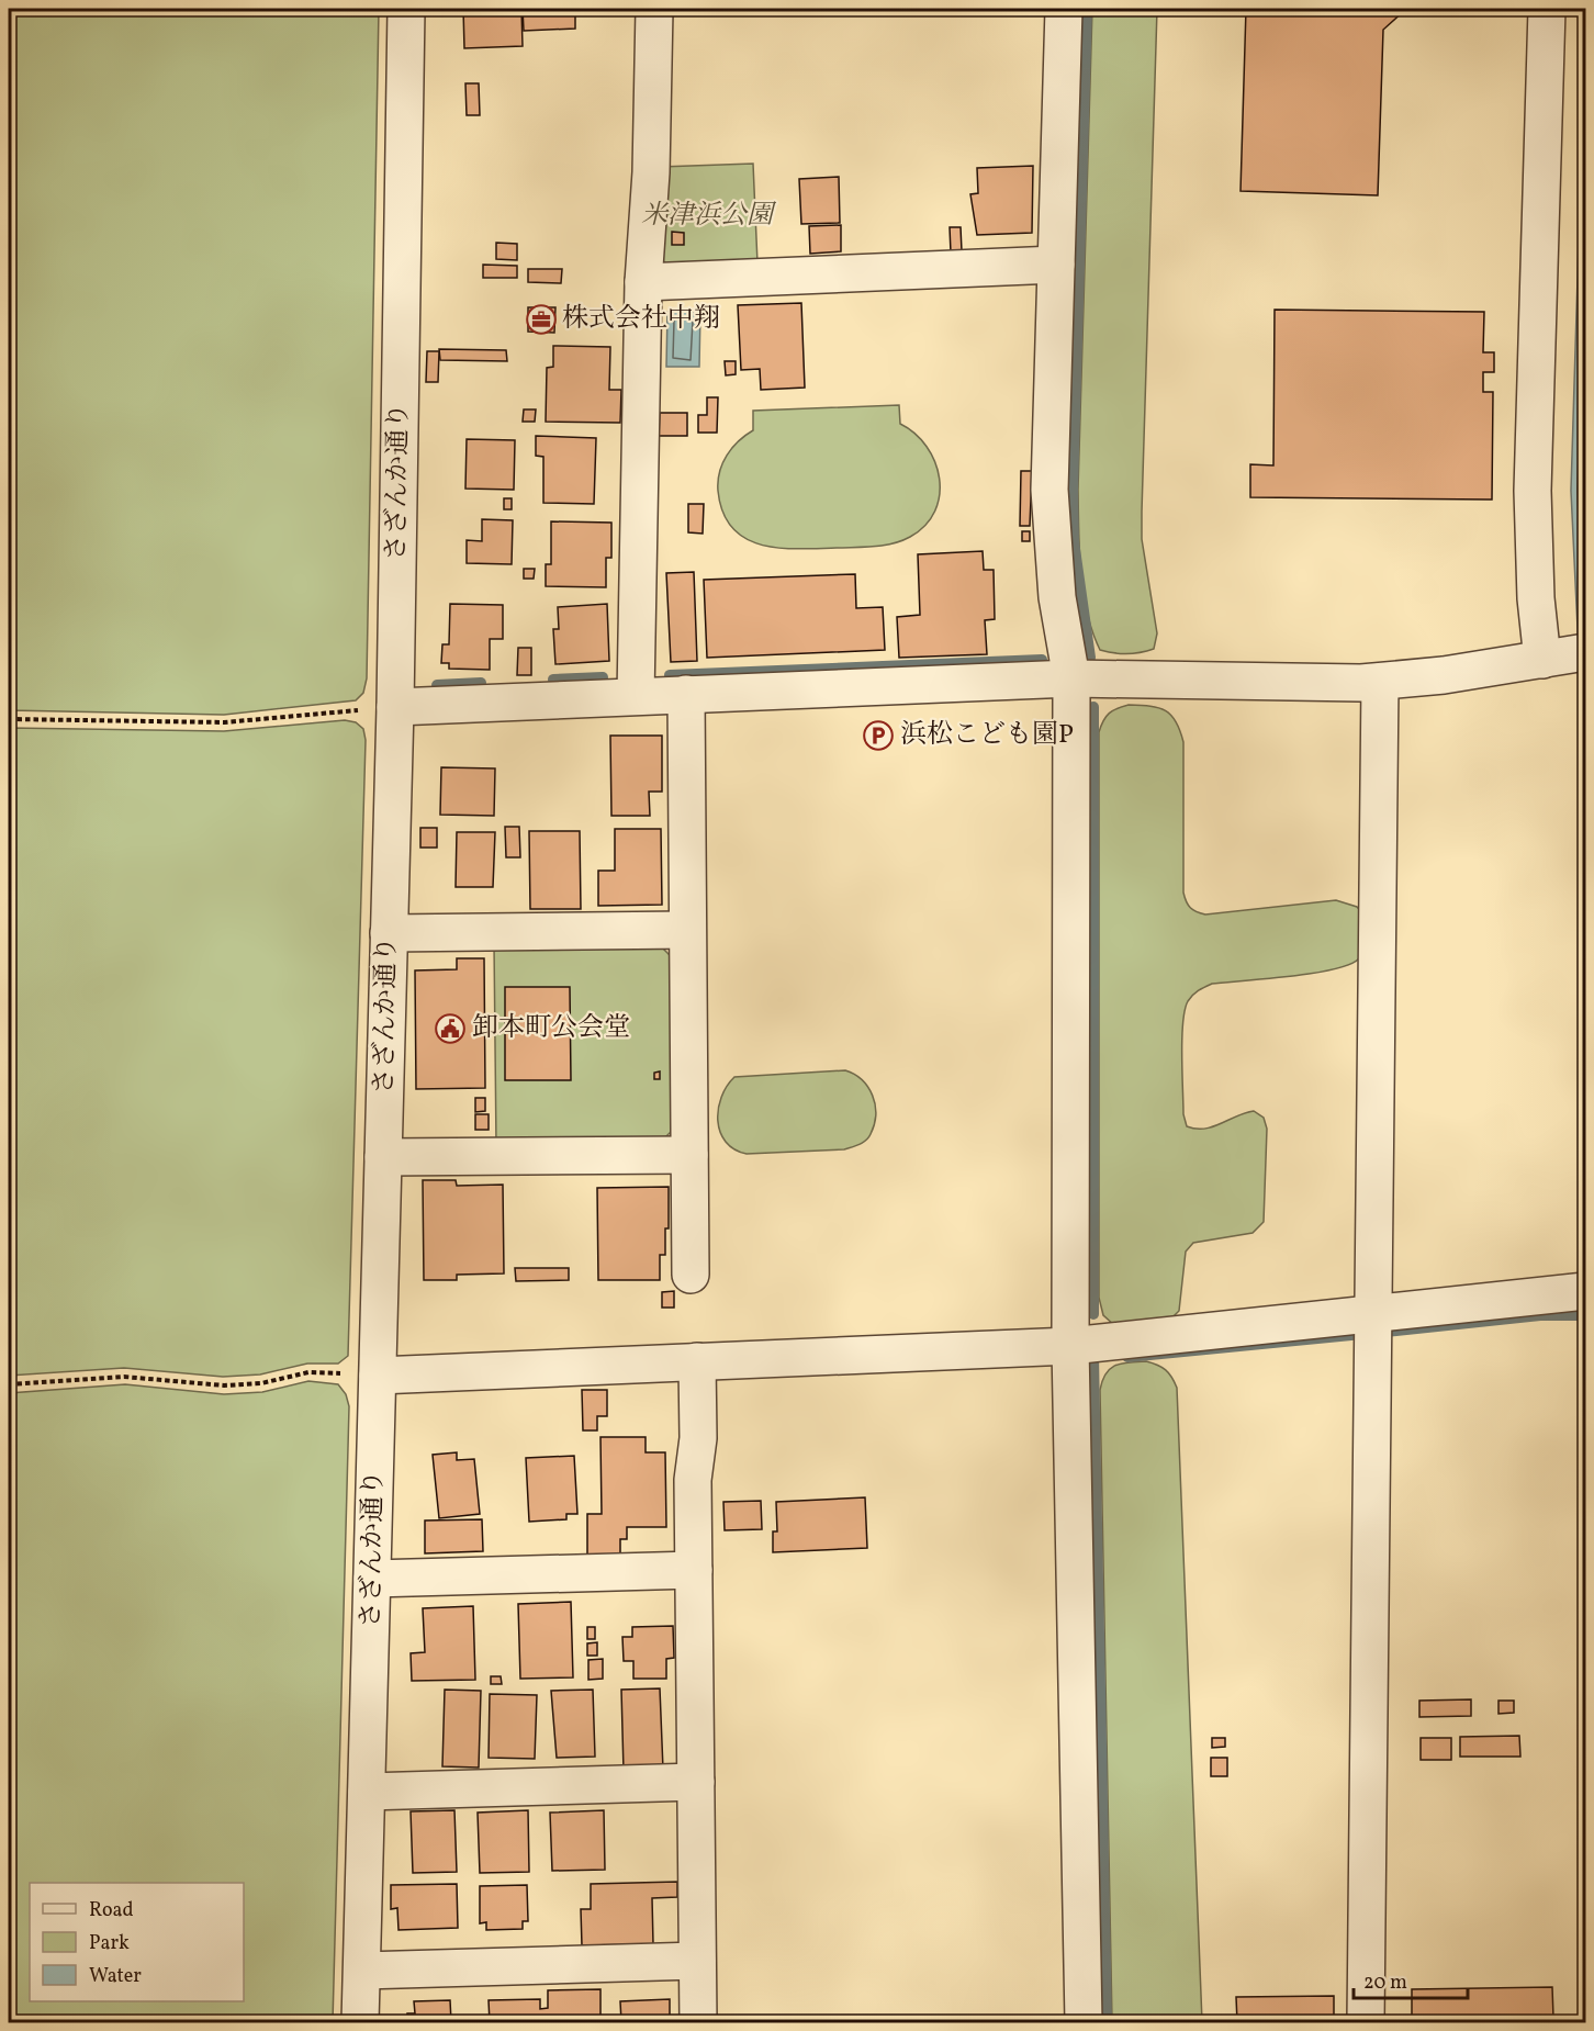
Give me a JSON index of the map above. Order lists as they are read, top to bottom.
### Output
{
  "streets": {
    "street": ["さざんか通り"]
  },
  "parks": ["米津浜公園"],
  "places": {
    "office": ["株式会社中翔"],
    "parking": ["浜松こども園P"],
    "public building": ["卸本町公会堂"]
  },
  "legend": ["Road", "Park", "Water"],
  "scale_bar": "20 m"
}
